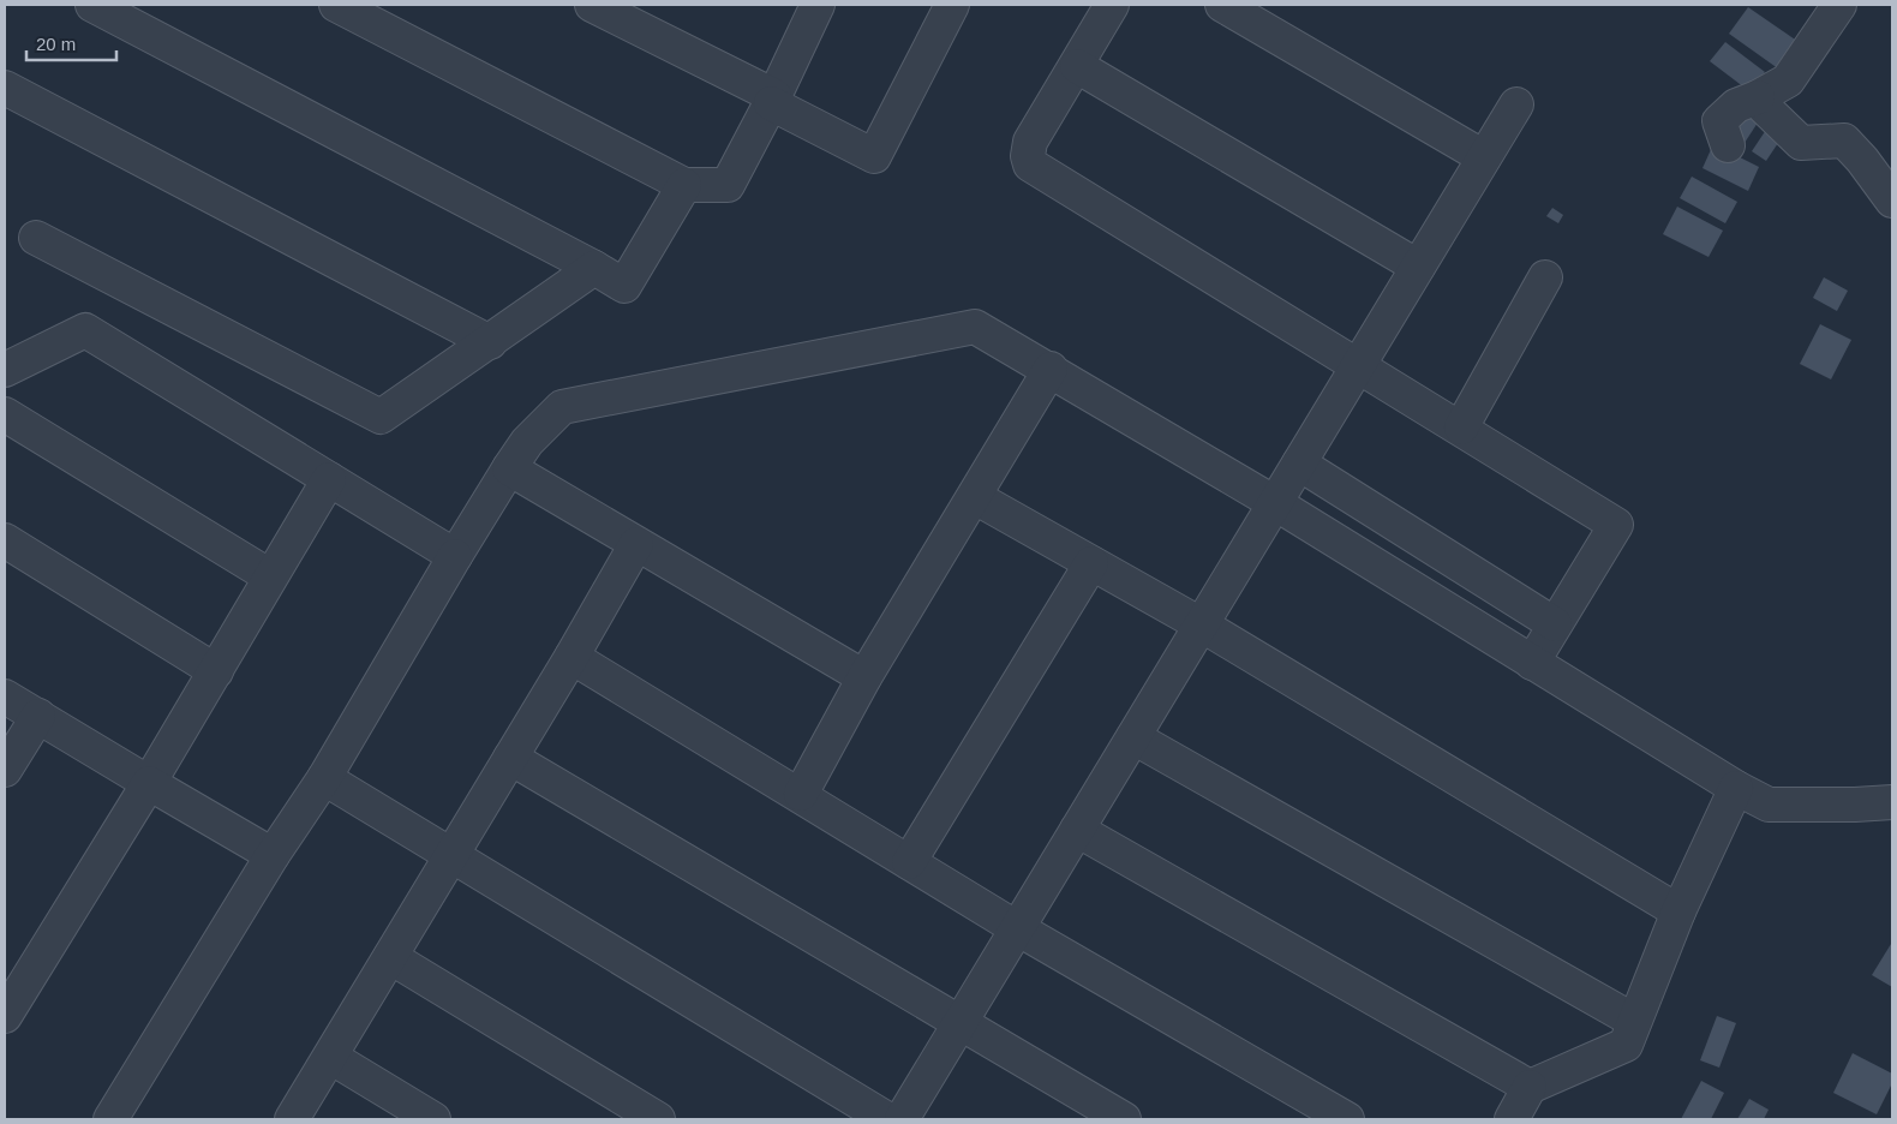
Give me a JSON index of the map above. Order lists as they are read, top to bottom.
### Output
{
  "scale_bar": "20 m"
}
